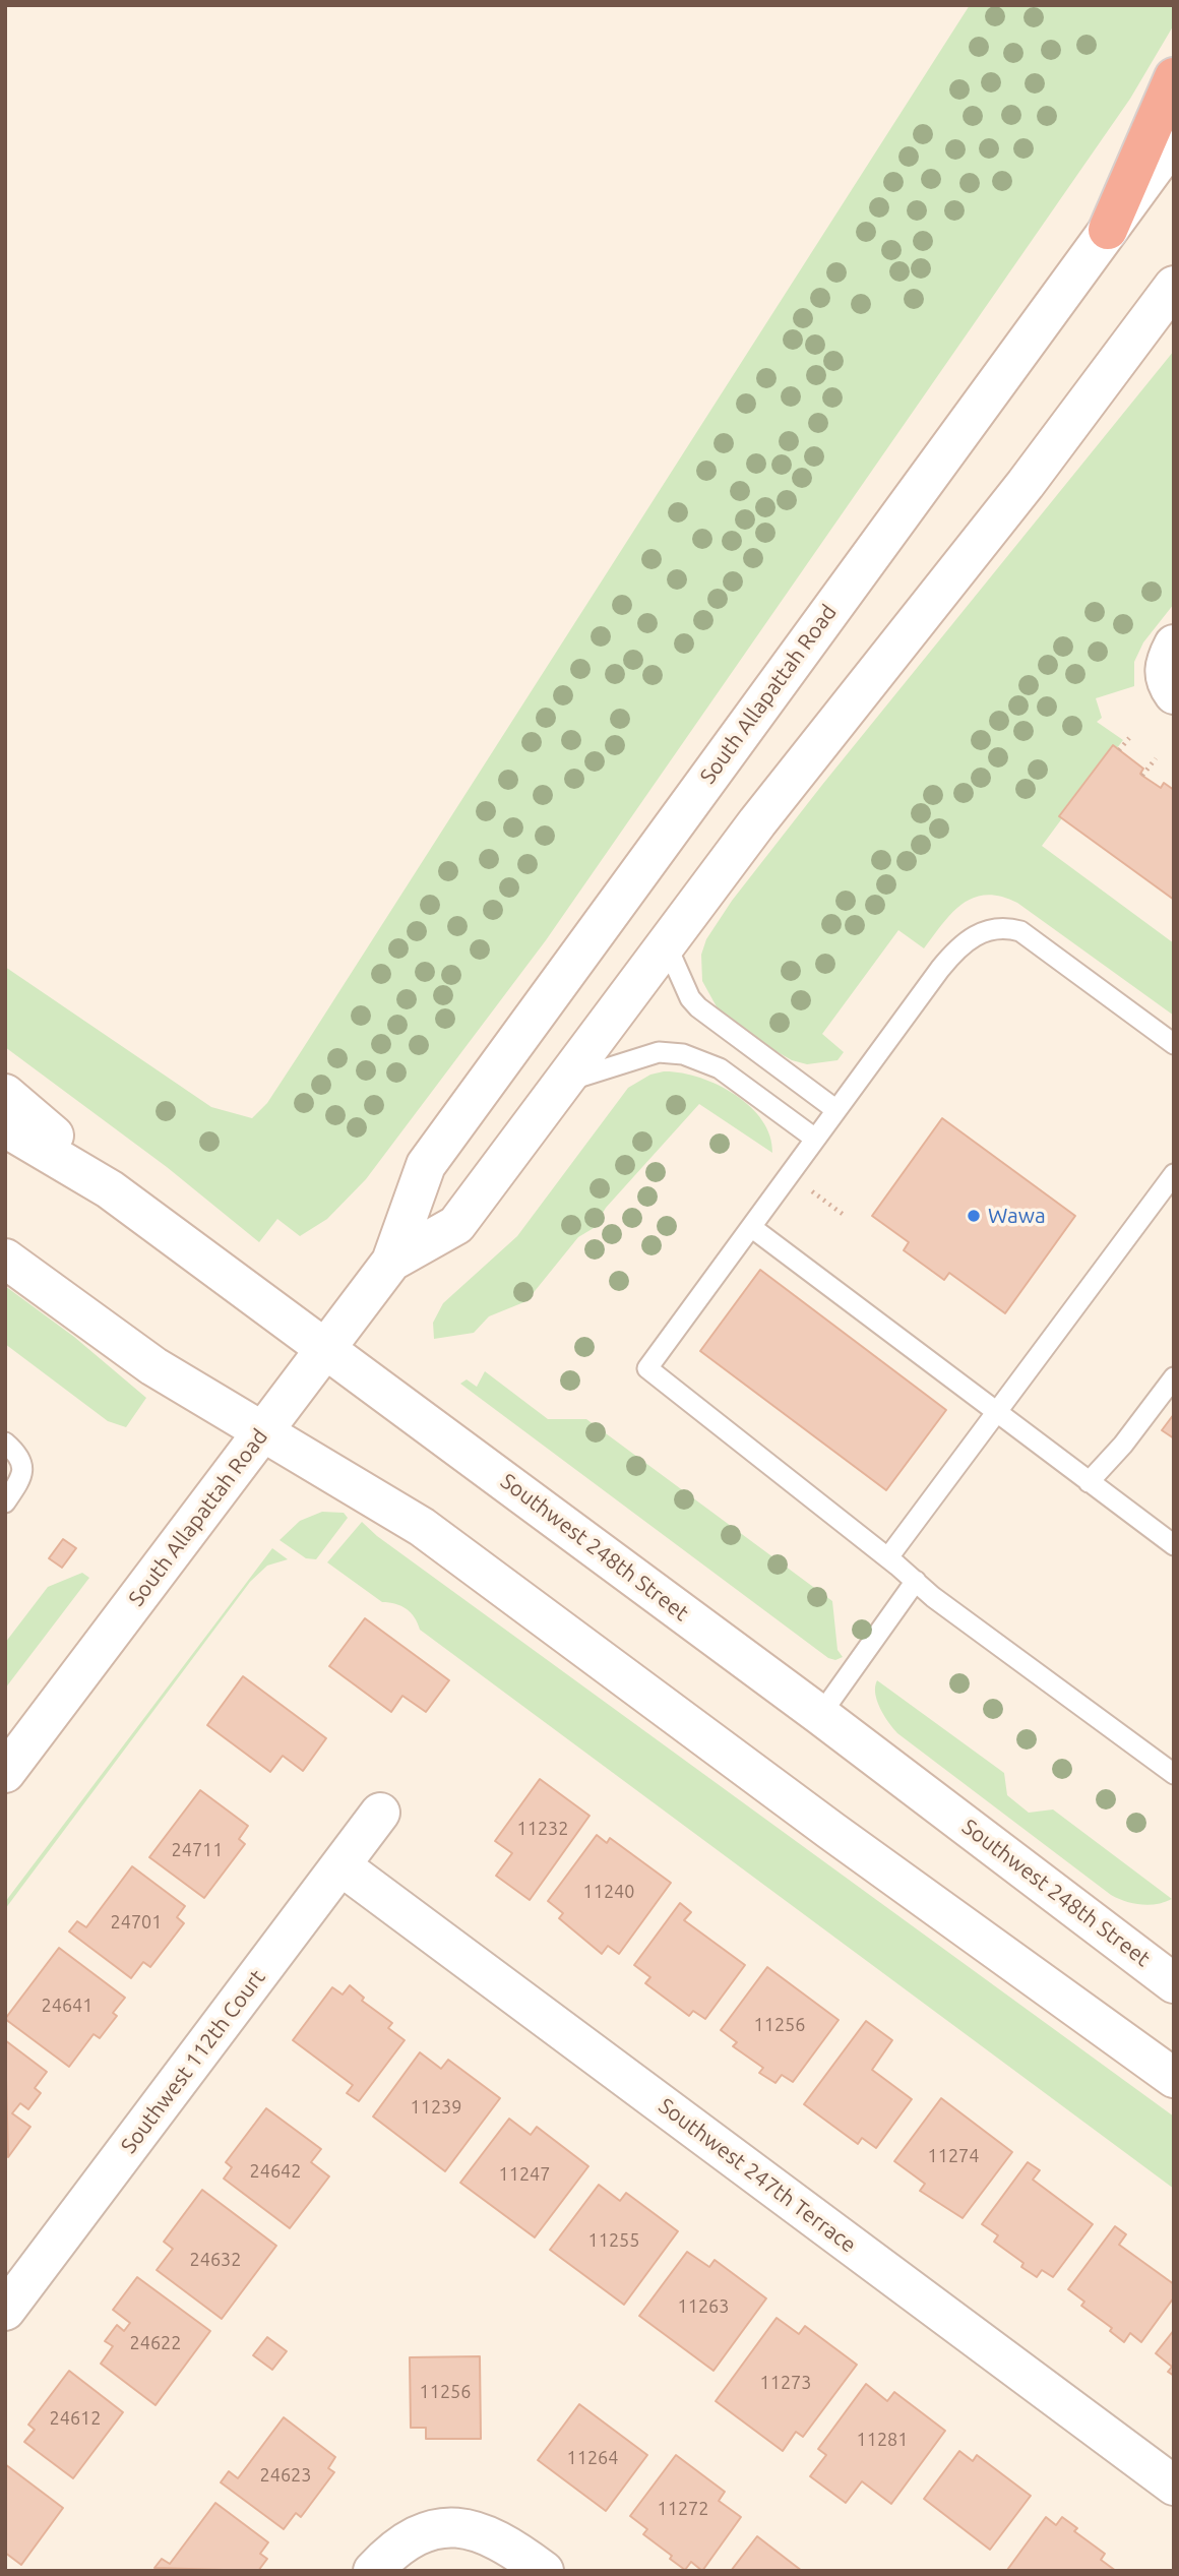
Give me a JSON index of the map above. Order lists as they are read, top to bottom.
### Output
{
  "streets": {
    "street": [
      "South Allapattah Road",
      "Southwest 248th Street",
      "Southwest 112th Court",
      "Southwest 247th Terrace"
    ]
  },
  "crossings": [
    ["South Allapattah Road", "Southwest 248th Street"],
    ["Southwest 112th Court", "Southwest 247th Terrace"]
  ],
  "places": ["Wawa"],
  "house_numbers": [
    "11232",
    "24711",
    "11240",
    "24701",
    "24641",
    "11256",
    "11239",
    "11274",
    "24642",
    "11247",
    "11255",
    "24632",
    "11263",
    "24622",
    "11273",
    "11256",
    "24612",
    "11281",
    "11264",
    "24623",
    "11272"
  ]
}
